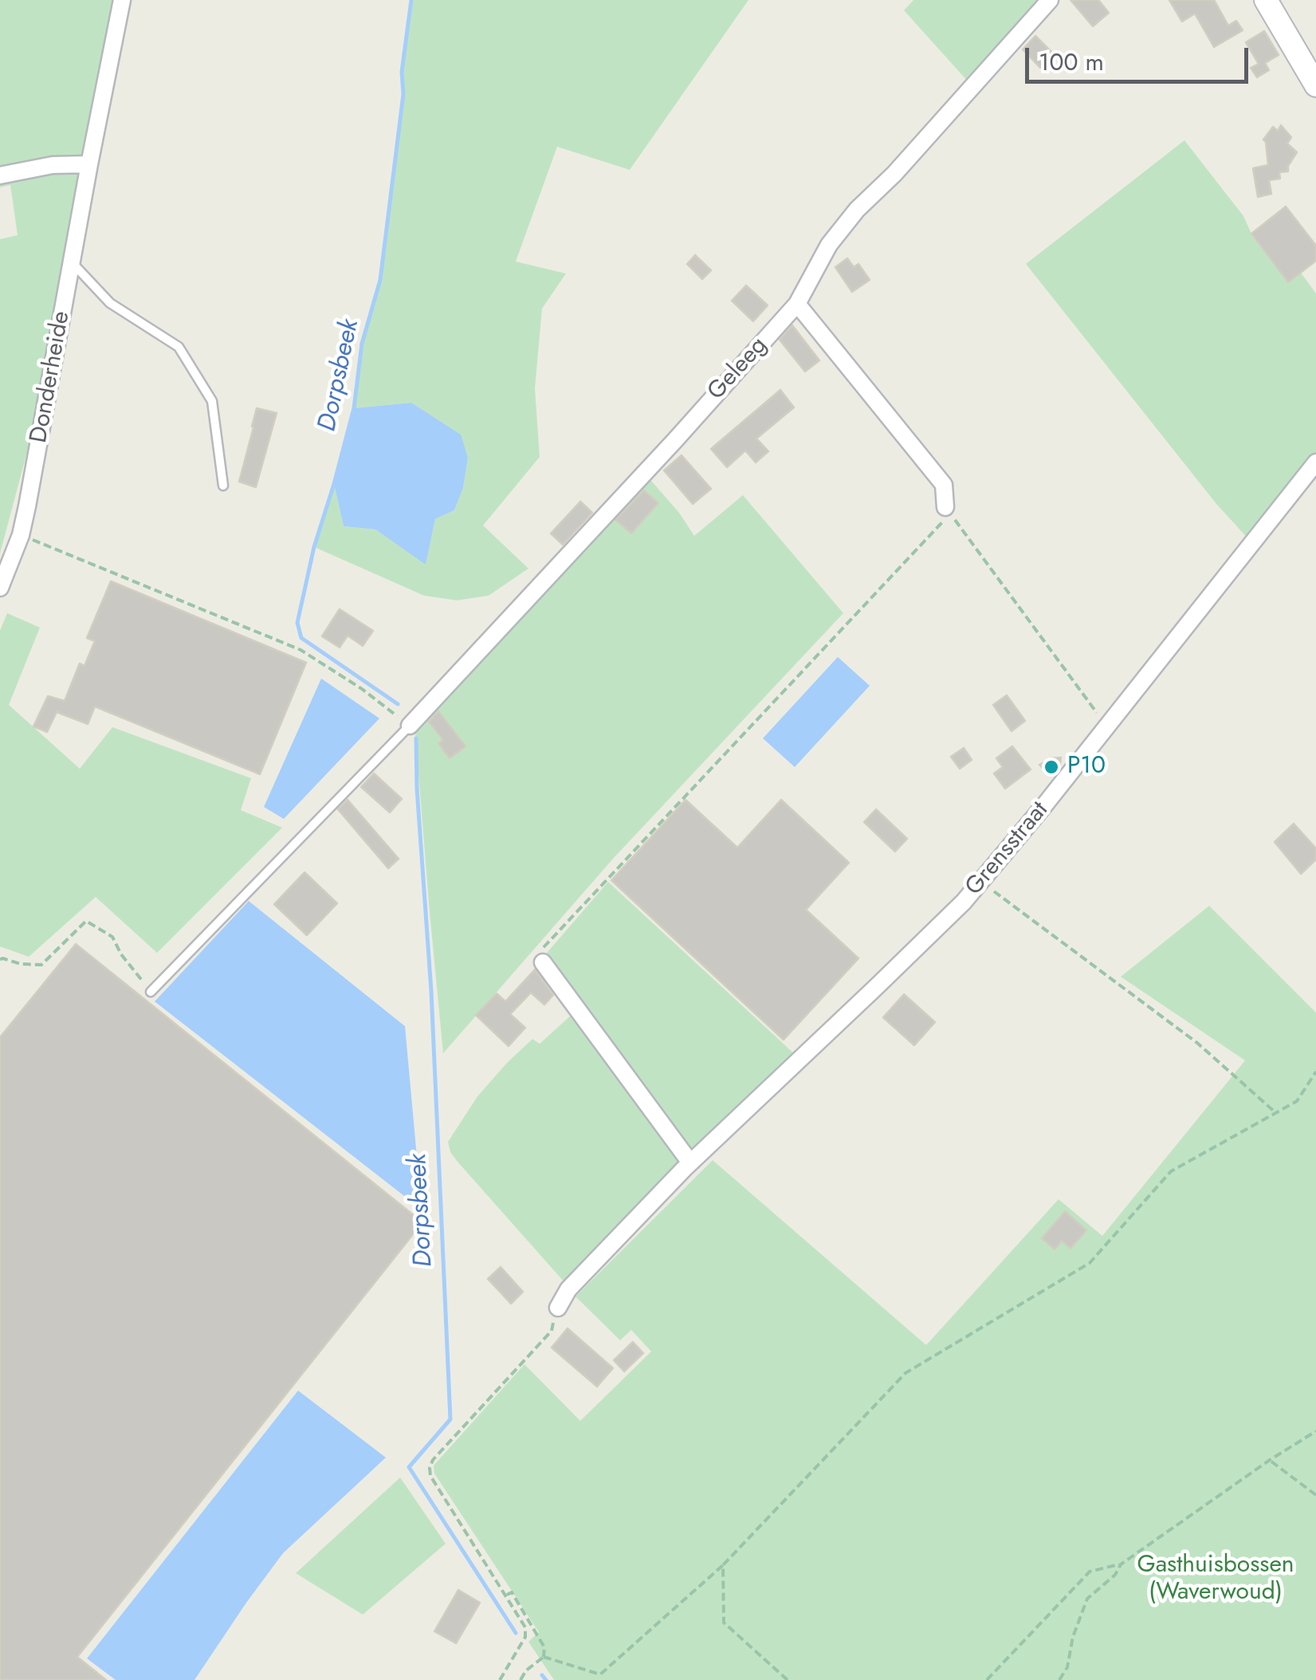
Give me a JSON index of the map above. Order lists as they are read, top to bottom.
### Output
{
  "streets": {
    "street": ["Geleeg", "Donderheide", "Grensstraat"]
  },
  "water": ["Dorpsbeek"],
  "parks": ["Gasthuisbossen (Waverwoud)"],
  "places": ["P10"],
  "scale_bar": "100 m"
}
